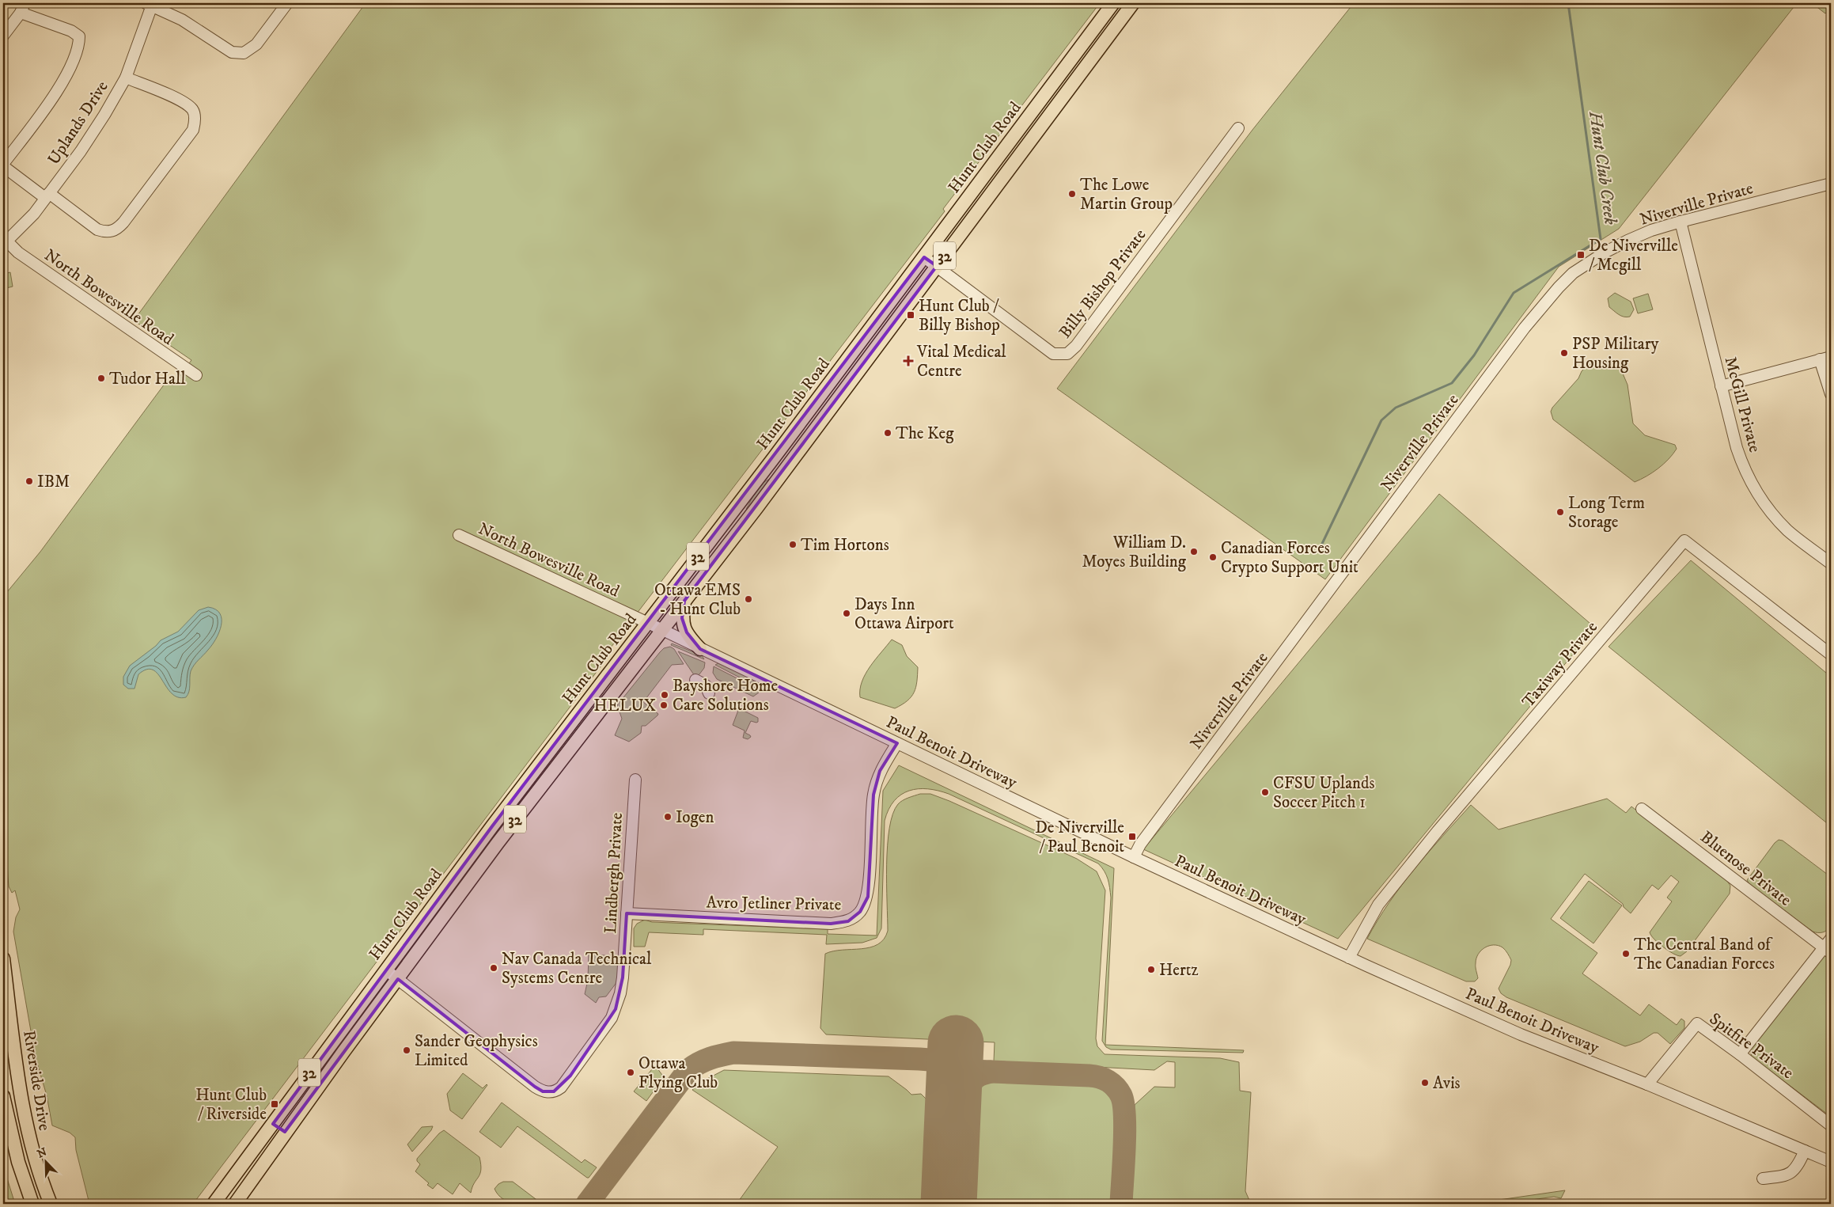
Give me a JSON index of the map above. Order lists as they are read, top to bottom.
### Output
{
  "streets": {
    "main road": ["Hunt Club Road", "32", "Riverside Drive"],
    "street": [
      "Uplands Drive",
      "Niverville Private",
      "Billy Bishop Private",
      "North Bowesville Road",
      "McGill Private",
      "Taxiway Private",
      "Paul Benoit Driveway",
      "Bluenose Private",
      "Lindbergh Private",
      "Avro Jetliner Private",
      "Spitfire Private"
    ]
  },
  "crossings": [
    ["Uplands Drive", "North Bowesville Road"],
    ["Hunt Club Road", "Billy Bishop Private"],
    ["Hunt Club Road", "North Bowesville Road"],
    ["Hunt Club Road", "Paul Benoit Driveway"],
    ["Hunt Club Road", "Lindbergh Private"],
    ["Niverville Private", "McGill Private"],
    ["Niverville Private", "Paul Benoit Driveway"],
    ["North Bowesville Road", "Paul Benoit Driveway"],
    ["Taxiway Private", "Paul Benoit Driveway"],
    ["Paul Benoit Driveway", "Avro Jetliner Private"],
    ["Paul Benoit Driveway", "Spitfire Private"],
    ["Lindbergh Private", "Avro Jetliner Private"]
  ],
  "water": ["Hunt Club Creek"],
  "places": {
    "other": [
      "The Lowe Martin Group",
      "PSP Military Housing",
      "Tudor Hall",
      "The Keg",
      "IBM",
      "Long Term Storage",
      "Tim Hortons",
      "William D. Moyes Building",
      "Canadian Forces Crypto Support Unit",
      "Ottawa EMS - Hunt Club",
      "Days Inn Ottawa Airport",
      "Bayshore Home Care Solutions",
      "HELUX",
      "CFSU Uplands Soccer Pitch 1",
      "Iogen",
      "The Central Band of The Canadian Forces",
      "Nav Canada Technical Systems Centre",
      "Hertz",
      "Sander Geophysics Limited",
      "Ottawa Flying Club",
      "Avis"
    ],
    "transit": [
      "De Niverville / Mcgill",
      "Hunt Club / Billy Bishop",
      "De Niverville / Paul Benoit",
      "Hunt Club / Riverside"
    ],
    "health": ["Vital Medical Centre"]
  },
  "north": "top left"
}
